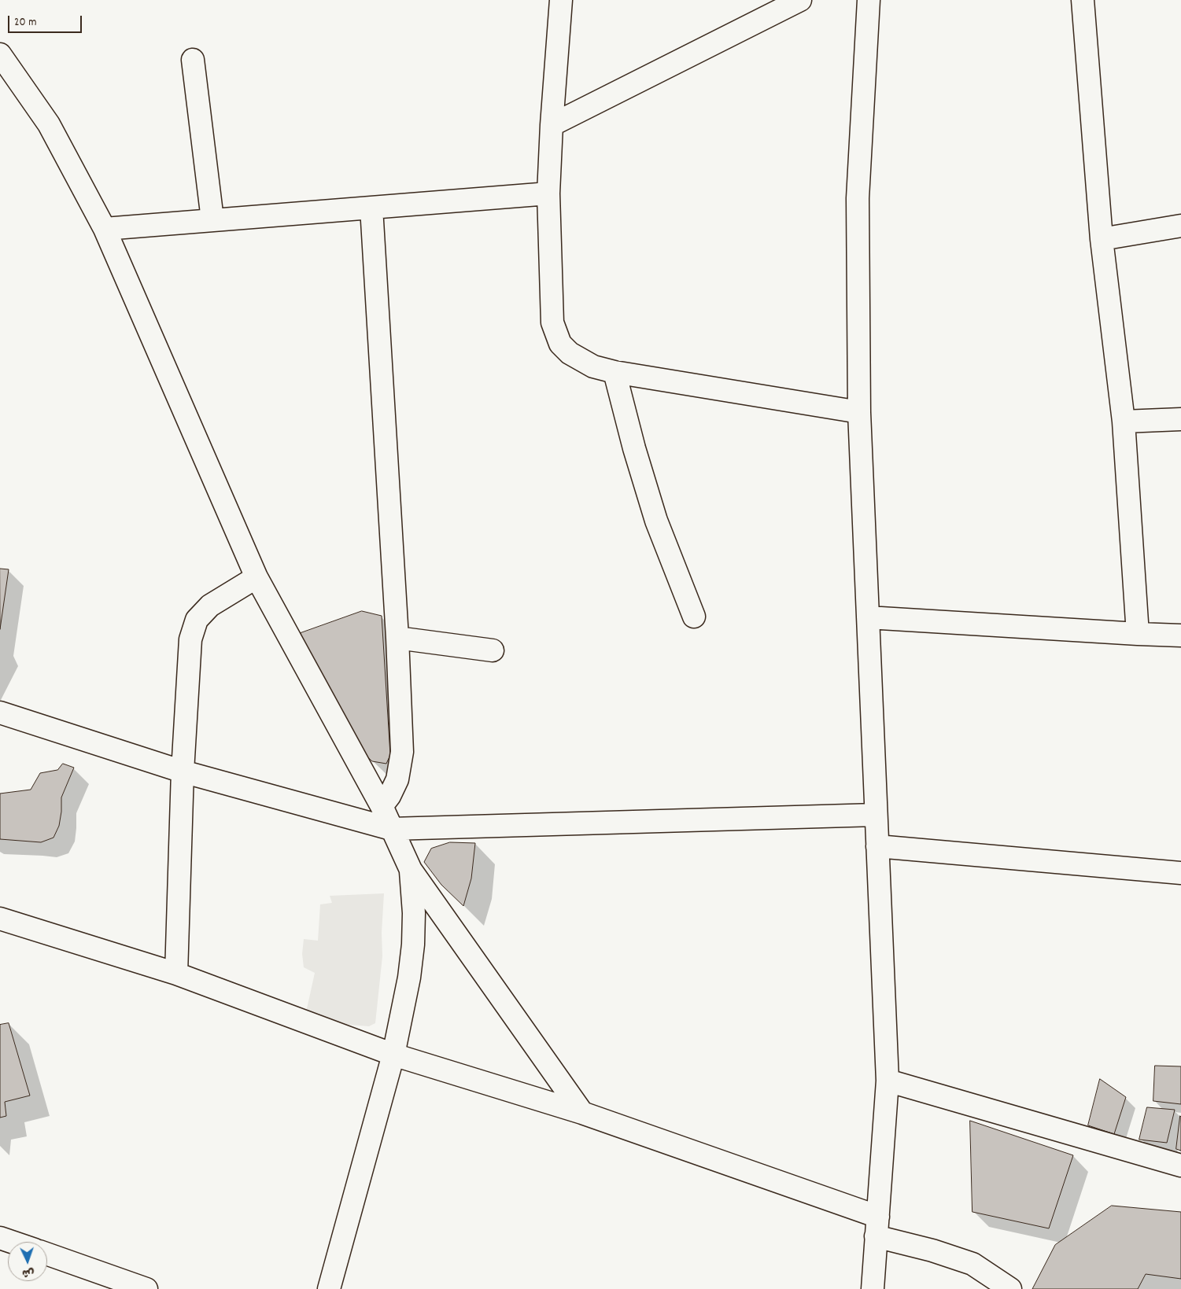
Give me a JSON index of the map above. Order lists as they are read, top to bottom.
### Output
{
  "scale_bar": "20 m",
  "north": "bottom"
}
